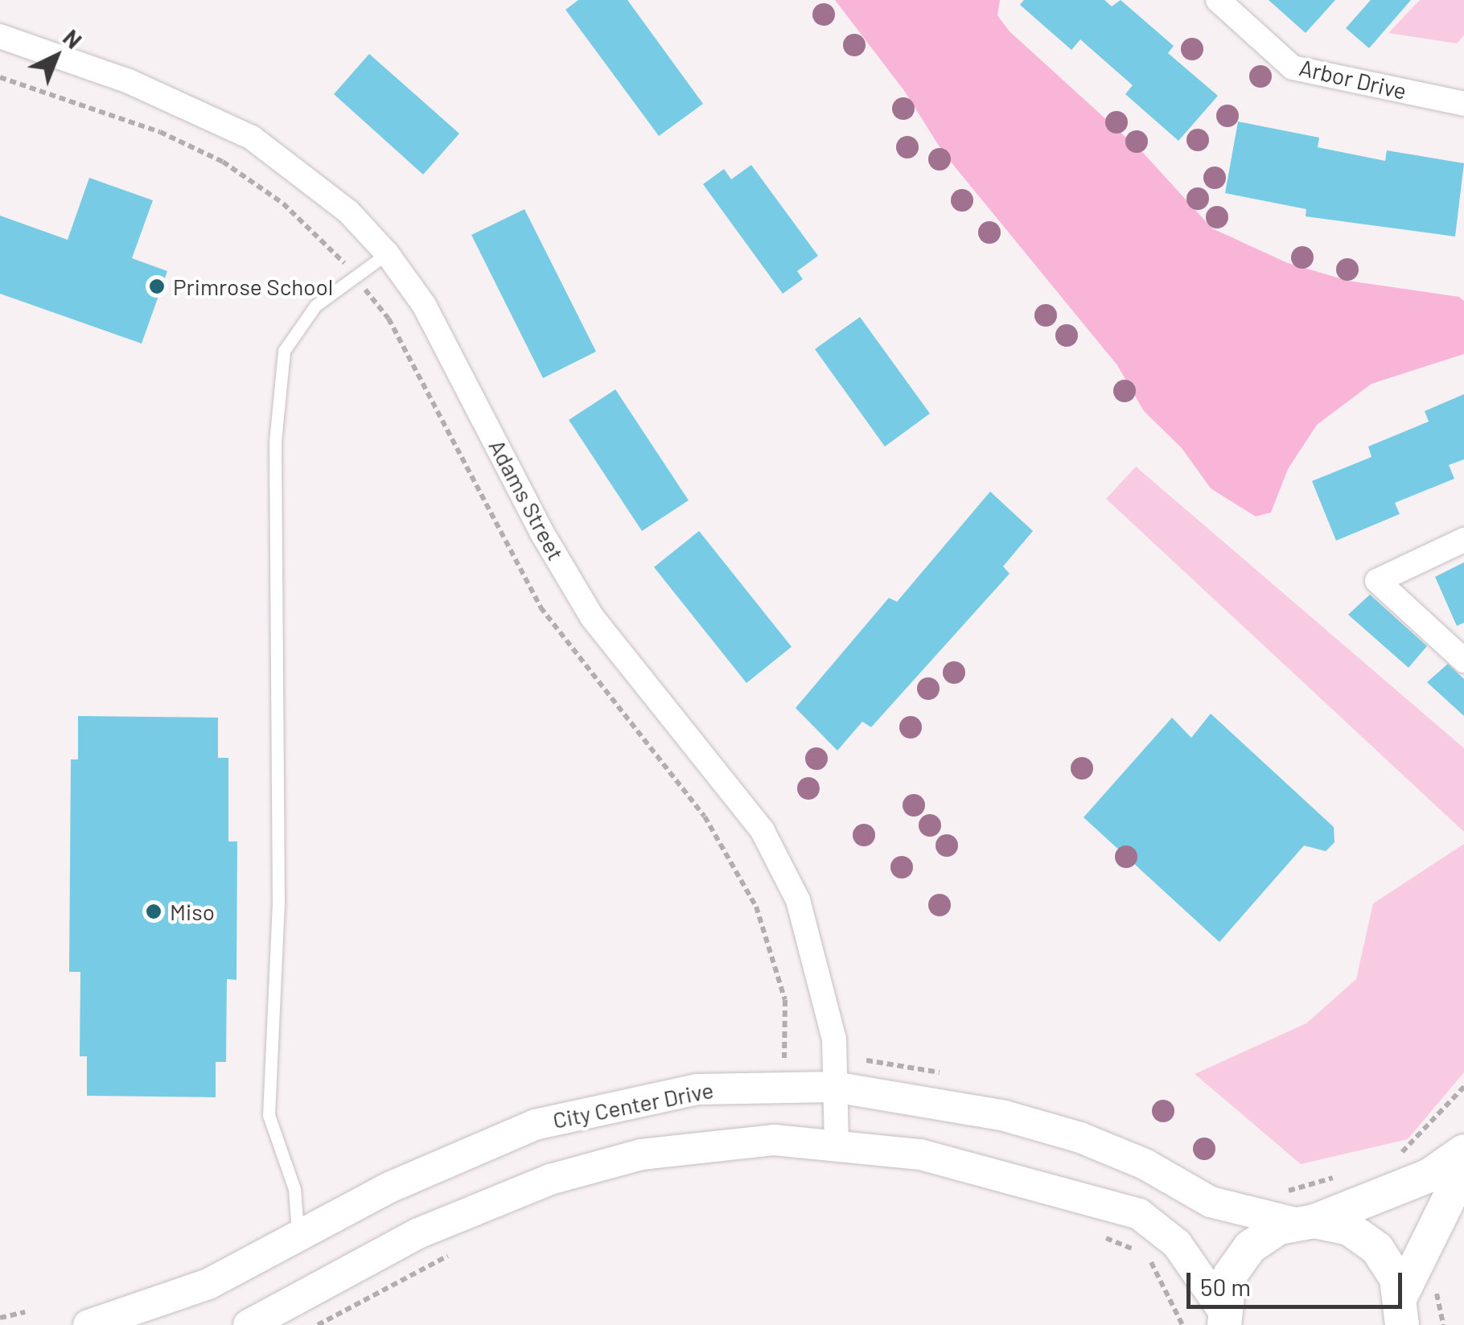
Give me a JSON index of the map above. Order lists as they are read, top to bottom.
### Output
{
  "streets": {
    "street": ["Arbor Drive", "Adams Street", "City Center Drive"]
  },
  "crossings": [
    ["Adams Street", "City Center Drive"]
  ],
  "places": ["Primrose School", "Miso"],
  "scale_bar": "50 m",
  "north": "top right"
}
